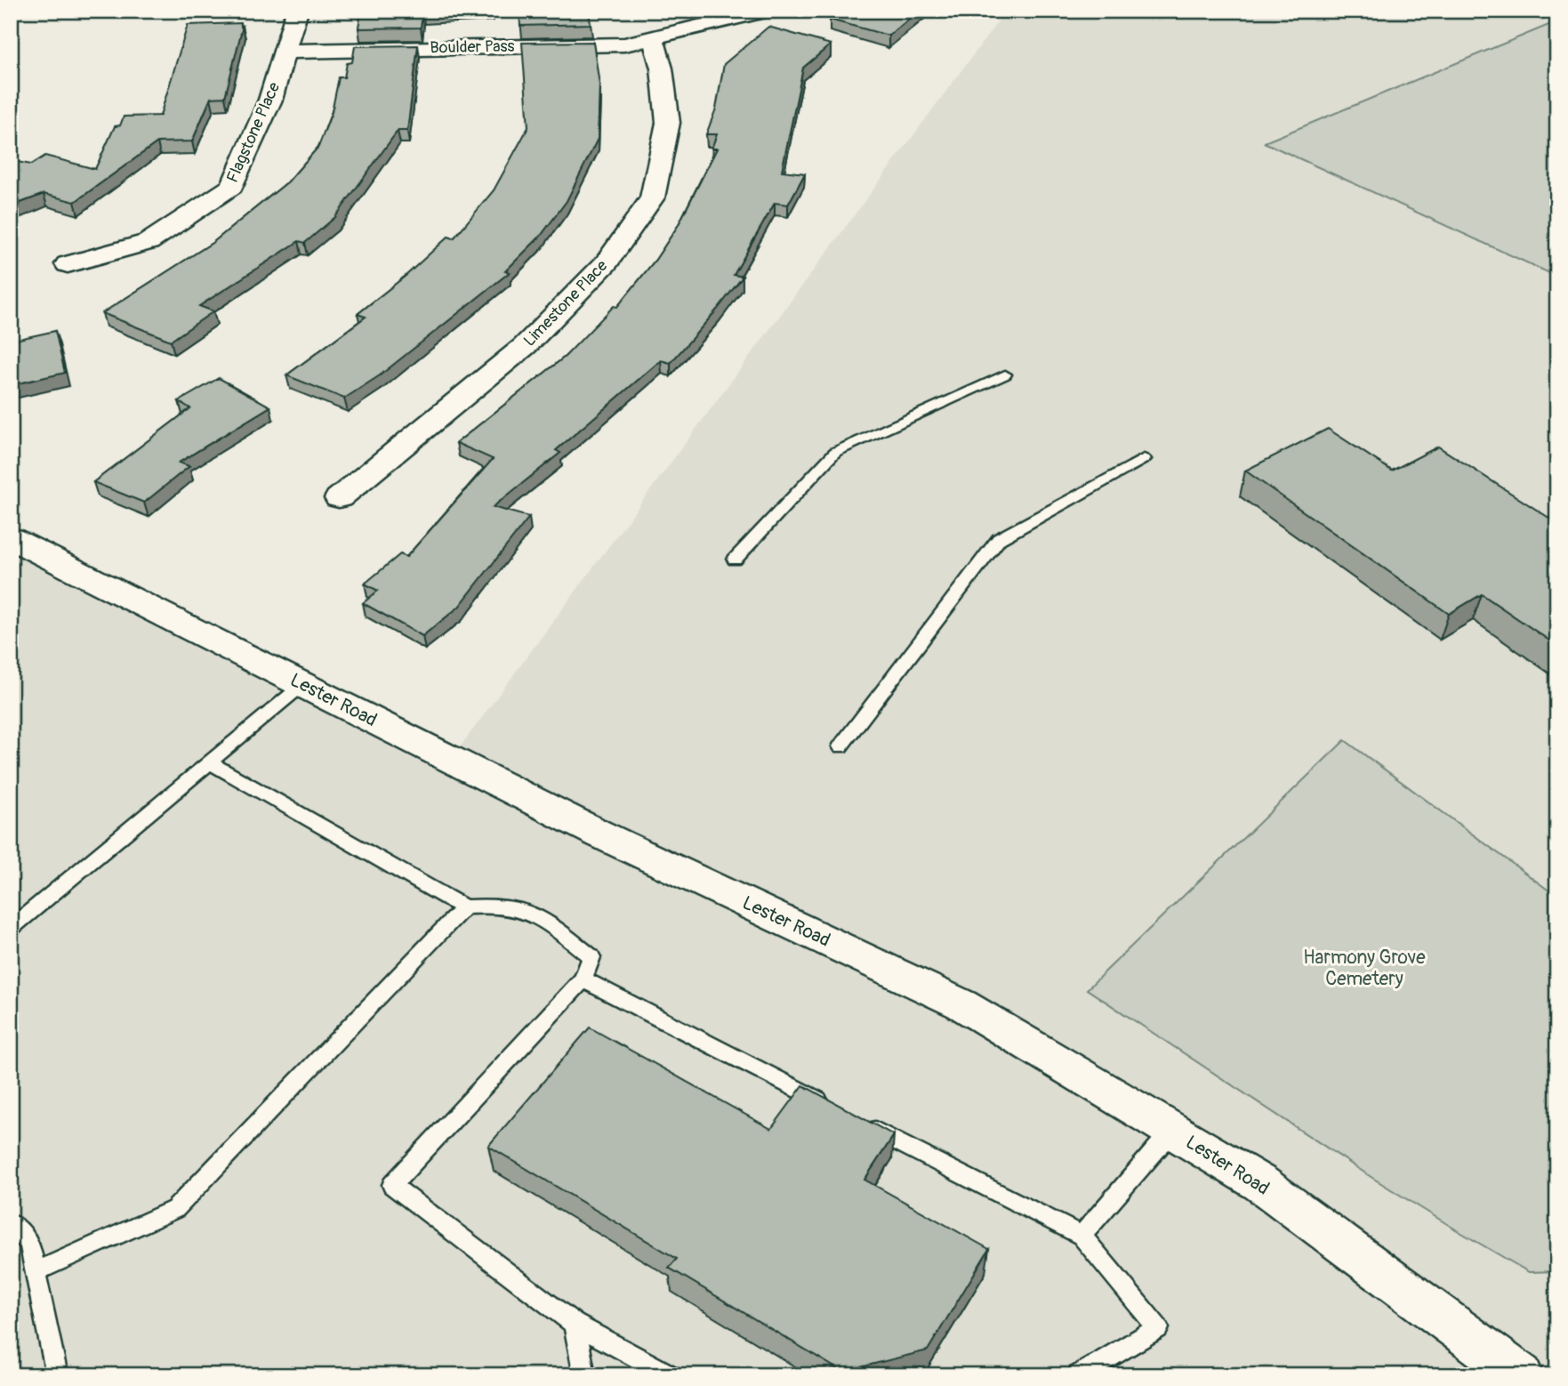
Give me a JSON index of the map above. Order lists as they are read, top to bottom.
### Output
{
  "streets": {
    "street": [
      "Boulder Pass",
      "Flagstone Place",
      "Limestone Place",
      "Lester Road"
    ]
  },
  "crossings": [
    ["Boulder Pass", "Flagstone Place"],
    ["Boulder Pass", "Limestone Place"]
  ],
  "parks": ["Harmony Grove Cemetery"]
}
